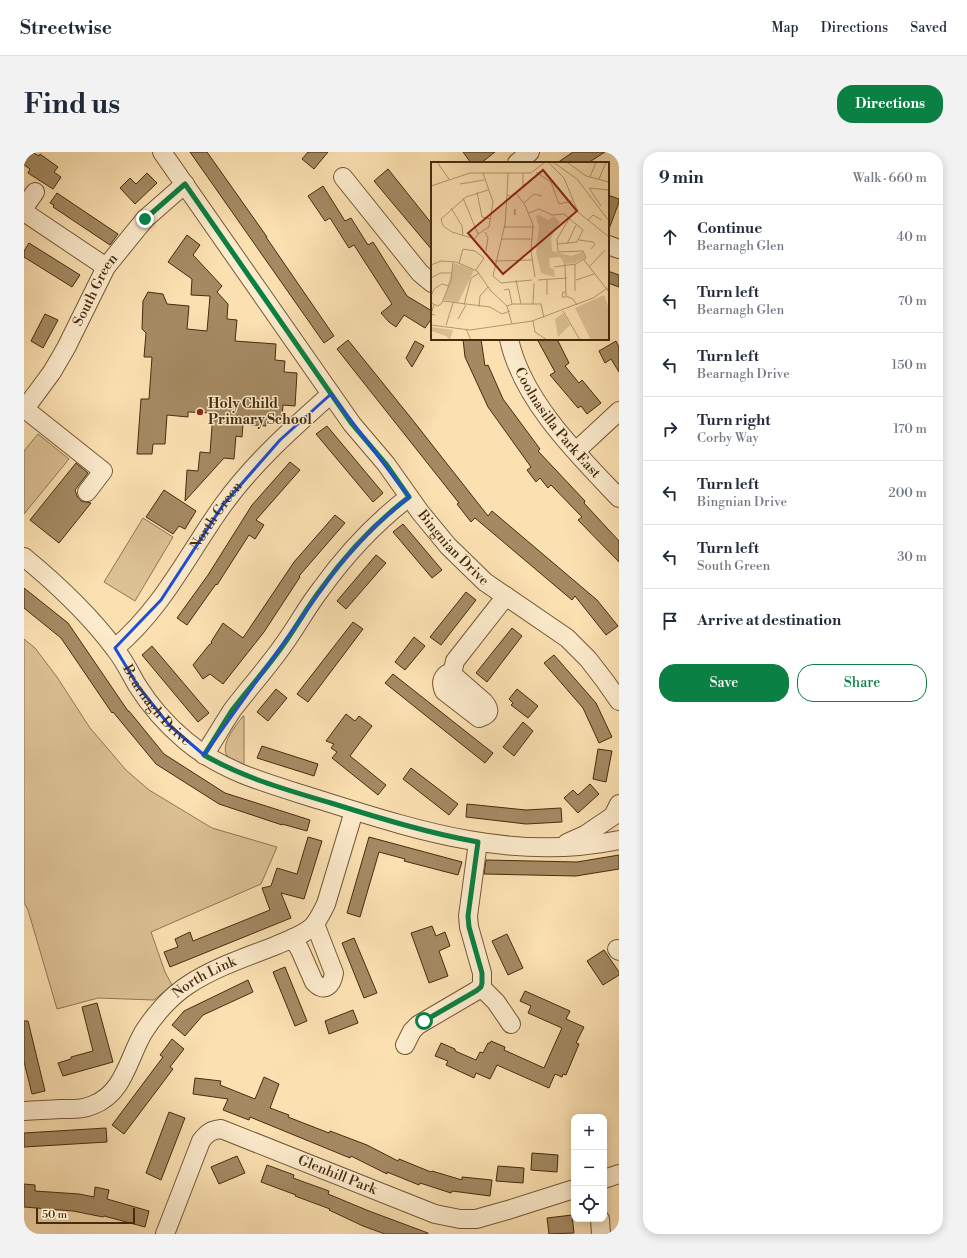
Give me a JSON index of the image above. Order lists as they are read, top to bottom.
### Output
{
  "streets": {
    "street": [
      "South Green",
      "Coolnasilla Park East",
      "North Green",
      "Bingnian Drive",
      "Bearnagh Drive",
      "North Link",
      "Glenhill Park"
    ]
  },
  "crossings": [
    ["South Green", "Bingnian Drive"],
    ["North Green", "Bingnian Drive"],
    ["North Green", "Bearnagh Drive"],
    ["Bearnagh Drive", "North Link"]
  ],
  "places": ["Holy Child Primary School"],
  "scale_bar": "50 m",
  "page": {
    "header": "Streetwise",
    "nav": ["Map", "Directions", "Saved"],
    "buttons": [
      "Directions",
      ["Save", "Share"]
    ],
    "title": "Find us",
    "heading": ["9 min", "Walk · 660 m"],
    "list": [
      ["Continue", "Bearnagh Glen", "40 m"],
      ["Turn left", "Bearnagh Glen", "70 m"],
      ["Turn left", "Bearnagh Drive", "150 m"],
      ["Turn right", "Corby Way", "170 m"],
      ["Turn left", "Bingnian Drive", "200 m"],
      ["Turn left", "South Green", "30 m"],
      "Arrive at destination"
    ],
    "map_buttons": ["+", "−"],
    "scale": "50 m"
  }
}
